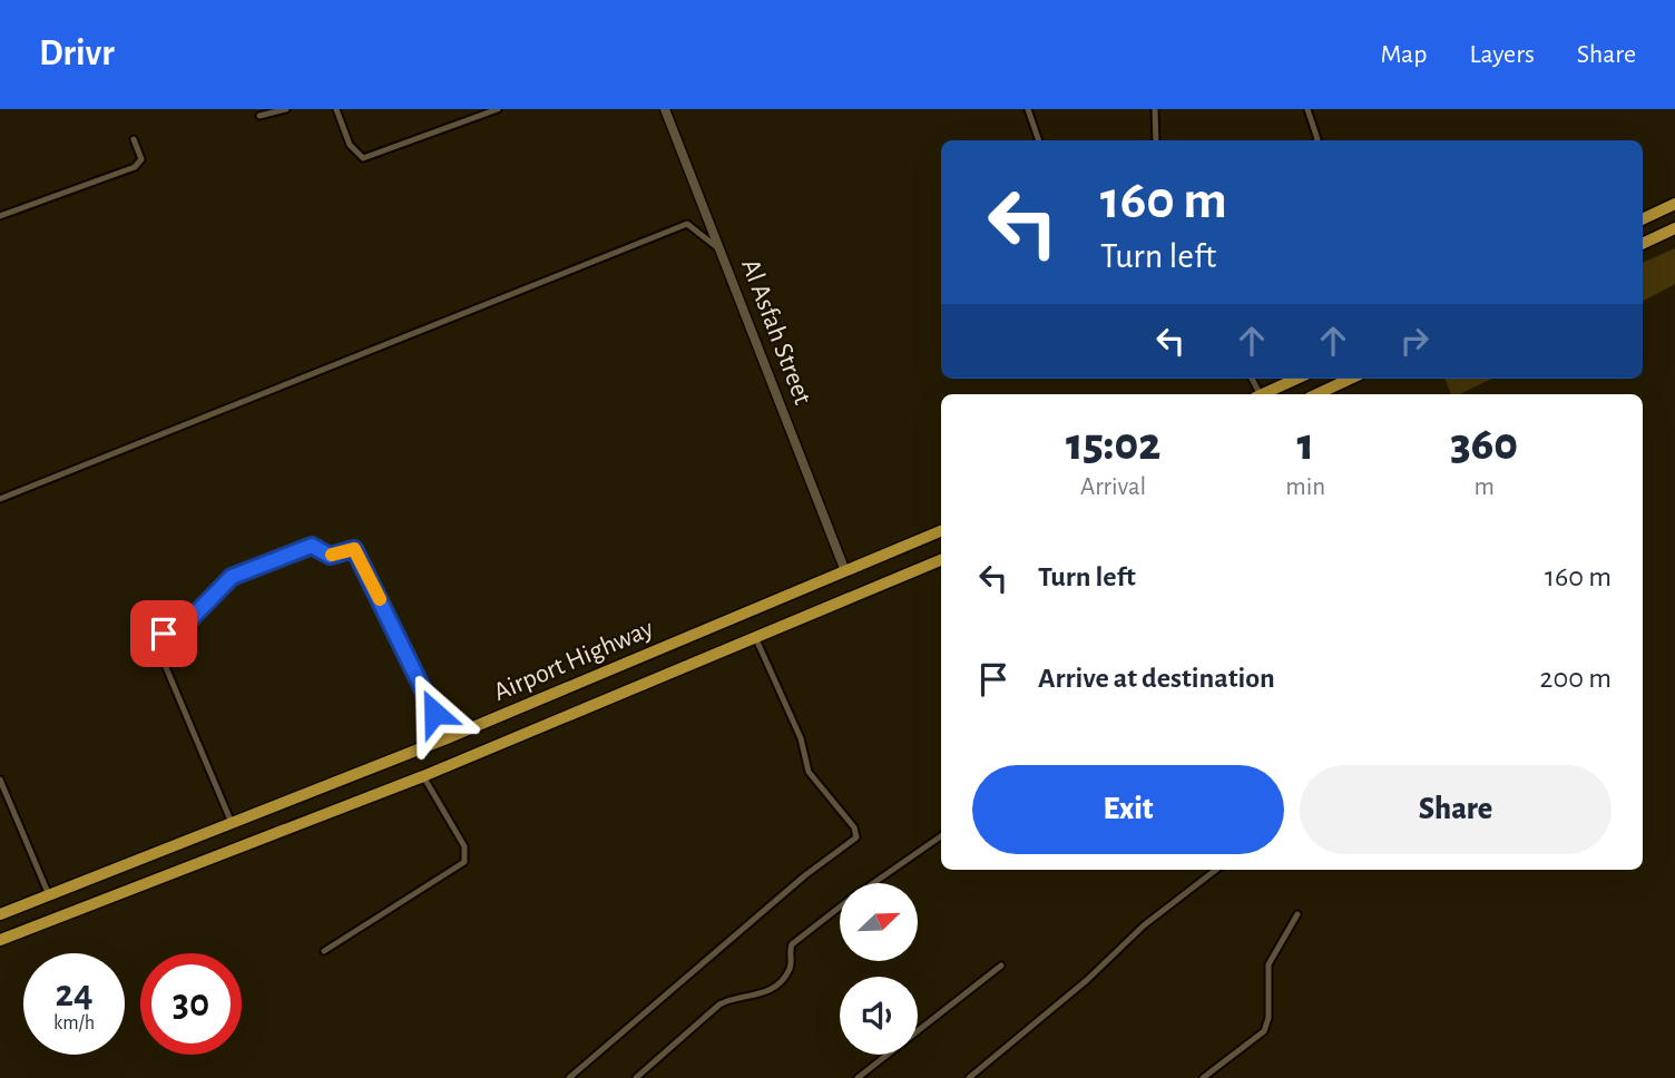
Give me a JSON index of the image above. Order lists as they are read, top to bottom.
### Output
{
  "streets": {
    "highway": ["Airport Highway"],
    "street": ["Al Asfah Street"]
  },
  "crossings": [
    ["Al Asfah Street", "Airport Highway"]
  ],
  "north": "top right",
  "page": {
    "header": "Drivr",
    "nav": ["Map", "Layers", "Share"],
    "turn": ["160 m", "Turn left"],
    "eta": [
      "15:02",
      "Arrival",
      "1",
      "min",
      "360",
      "m"
    ],
    "list": [
      {
        "name": "Turn left",
        "value": "160 m"
      },
      {
        "name": "Arrive at destination",
        "value": "200 m"
      }
    ],
    "buttons": ["Exit", "Share"],
    "speed": "24 km/h",
    "limit": "30"
  }
}
